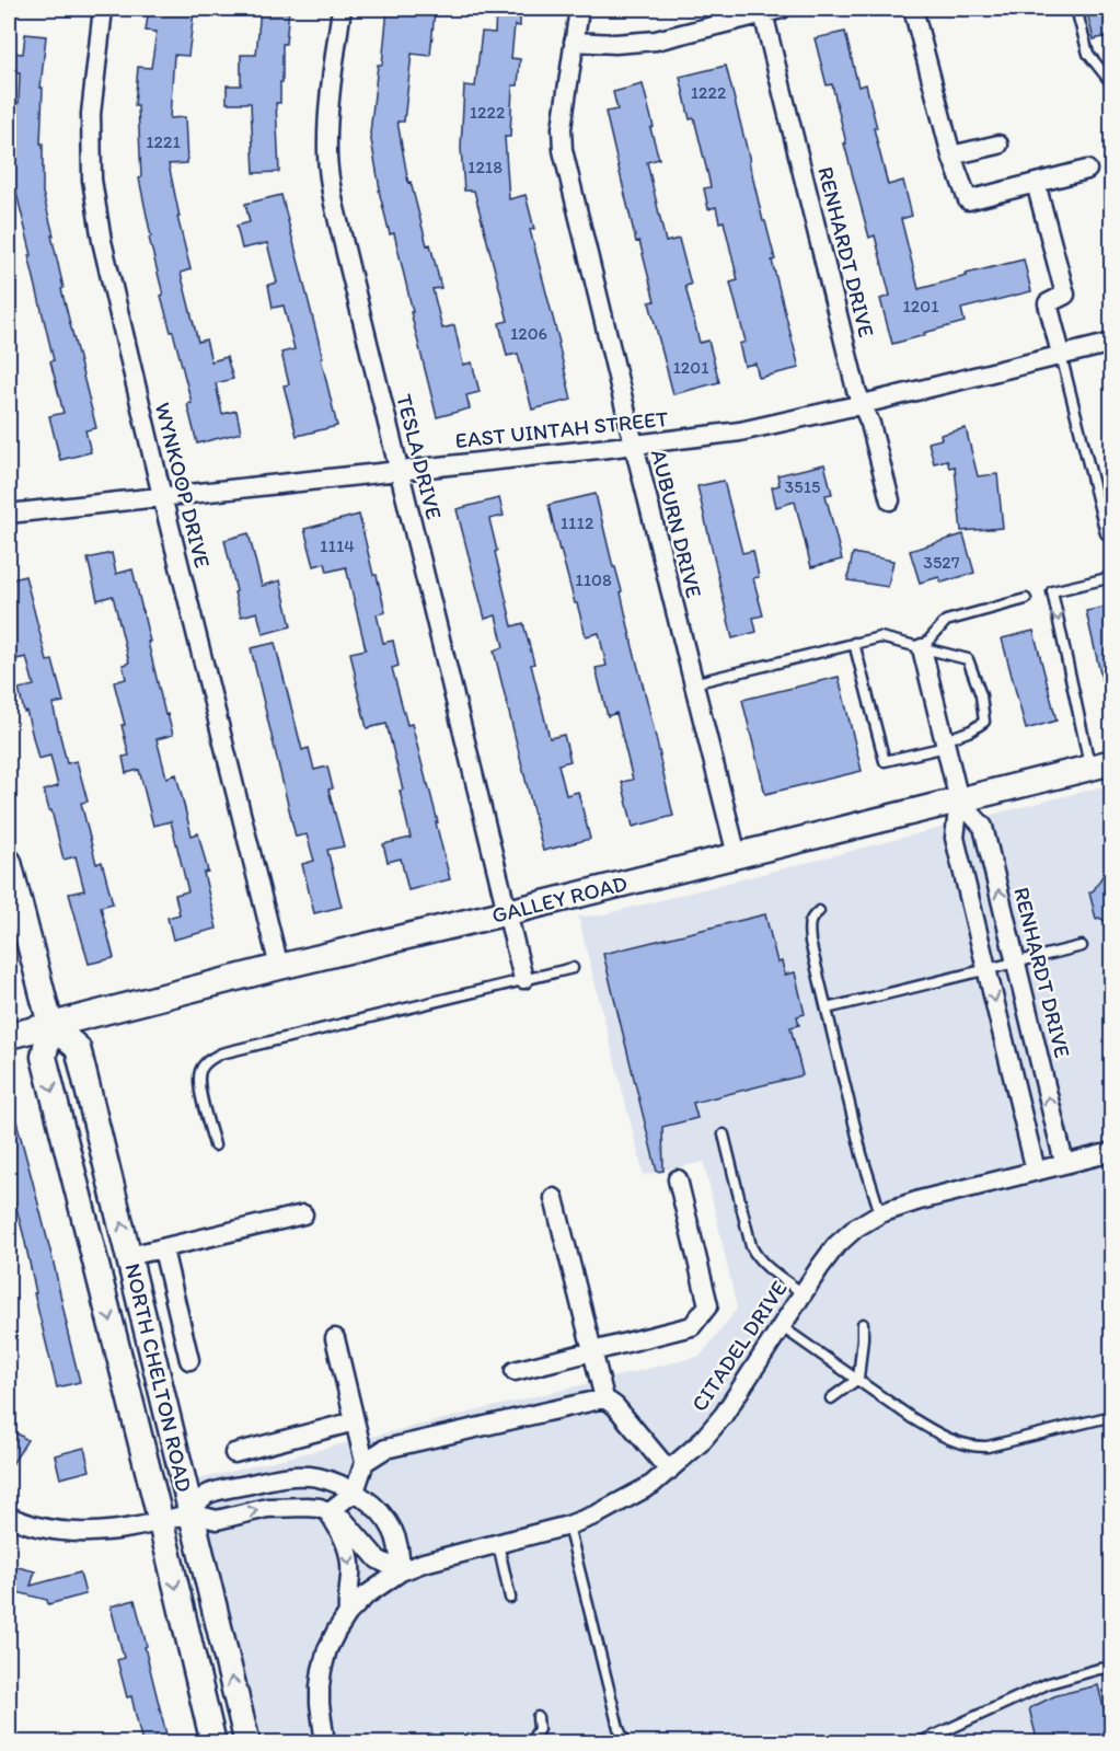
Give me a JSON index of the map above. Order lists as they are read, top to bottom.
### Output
{
  "streets": {
    "main road": ["GALLEY ROAD", "NORTH CHELTON ROAD"],
    "street": [
      "RENHARDT DRIVE",
      "EAST UINTAH STREET",
      "TESLA DRIVE",
      "WYNKOOP DRIVE",
      "AUBURN DRIVE",
      "CITADEL DRIVE"
    ]
  },
  "crossings": [
    ["RENHARDT DRIVE", "EAST UINTAH STREET"],
    ["RENHARDT DRIVE", "GALLEY ROAD"],
    ["RENHARDT DRIVE", "CITADEL DRIVE"],
    ["EAST UINTAH STREET", "TESLA DRIVE"],
    ["EAST UINTAH STREET", "WYNKOOP DRIVE"],
    ["EAST UINTAH STREET", "AUBURN DRIVE"],
    ["TESLA DRIVE", "GALLEY ROAD"],
    ["WYNKOOP DRIVE", "GALLEY ROAD"],
    ["AUBURN DRIVE", "GALLEY ROAD"],
    ["GALLEY ROAD", "NORTH CHELTON ROAD"]
  ],
  "house_numbers": [
    "1222",
    "1222",
    "1221",
    "1218",
    "1201",
    "1206",
    "1201",
    "3515",
    "1112",
    "1114",
    "3527",
    "1108"
  ]
}
